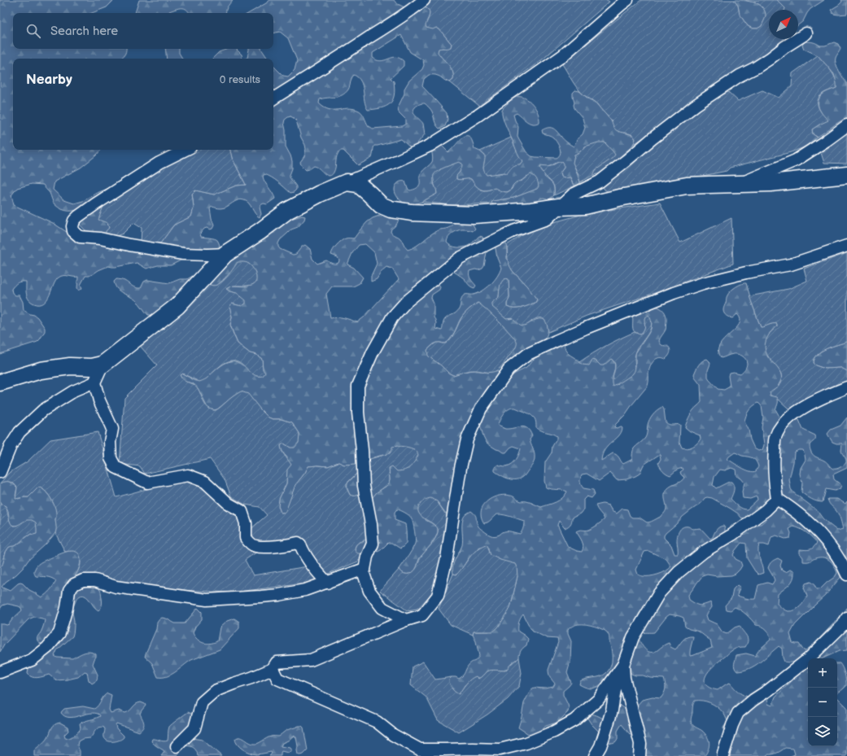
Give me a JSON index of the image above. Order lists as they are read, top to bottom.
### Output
{
  "north": "top right",
  "page": {
    "search": "Search here",
    "heading": ["Nearby", "0 results"],
    "map_buttons": ["+", "−"]
  }
}
